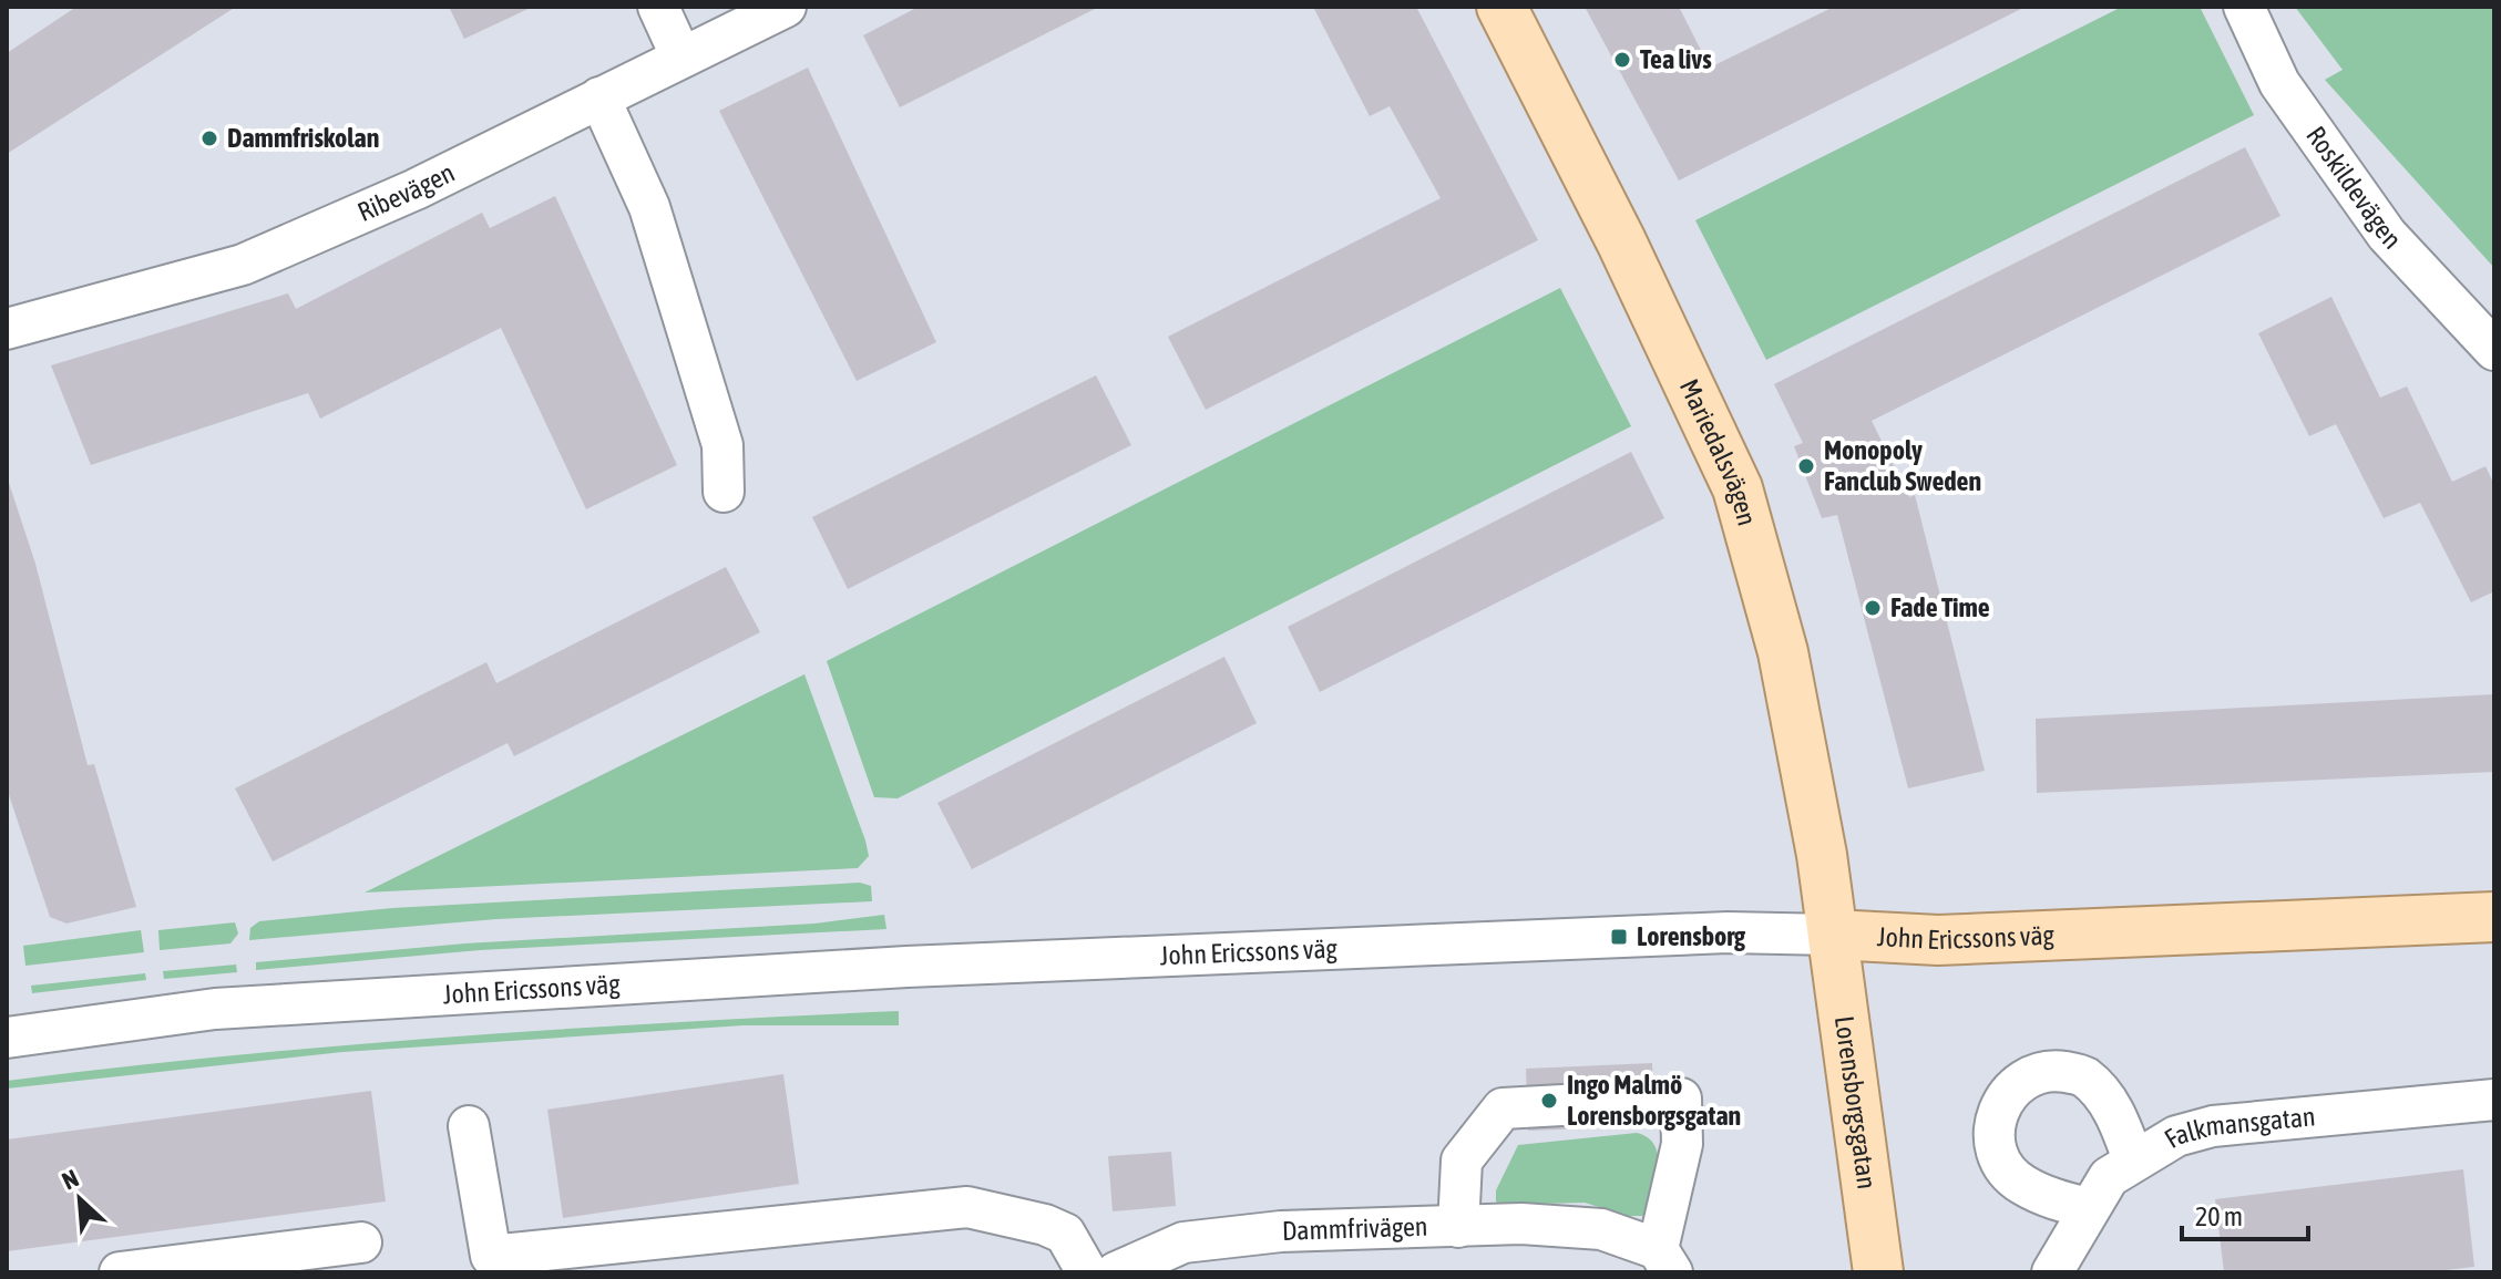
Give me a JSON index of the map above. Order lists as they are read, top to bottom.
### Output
{
  "streets": {
    "main road": ["Mariedalsvägen", "John Ericssons väg", "Lorensborgsgatan"],
    "street": [
      "Roskildevägen",
      "Ribevägen",
      "Falkmansgatan",
      "Dammfrivägen"
    ]
  },
  "crossings": [
    ["Mariedalsvägen", "John Ericssons väg"],
    ["Mariedalsvägen", "Lorensborgsgatan"],
    ["John Ericssons väg", "Lorensborgsgatan"]
  ],
  "places": {
    "other": [
      "Tea livs",
      "Dammfriskolan",
      "Monopoly Fanclub Sweden",
      "Fade Time",
      "Ingo Malmö Lorensborgsgatan"
    ],
    "transit": ["Lorensborg"]
  },
  "scale_bar": "20 m",
  "north": "top left"
}
